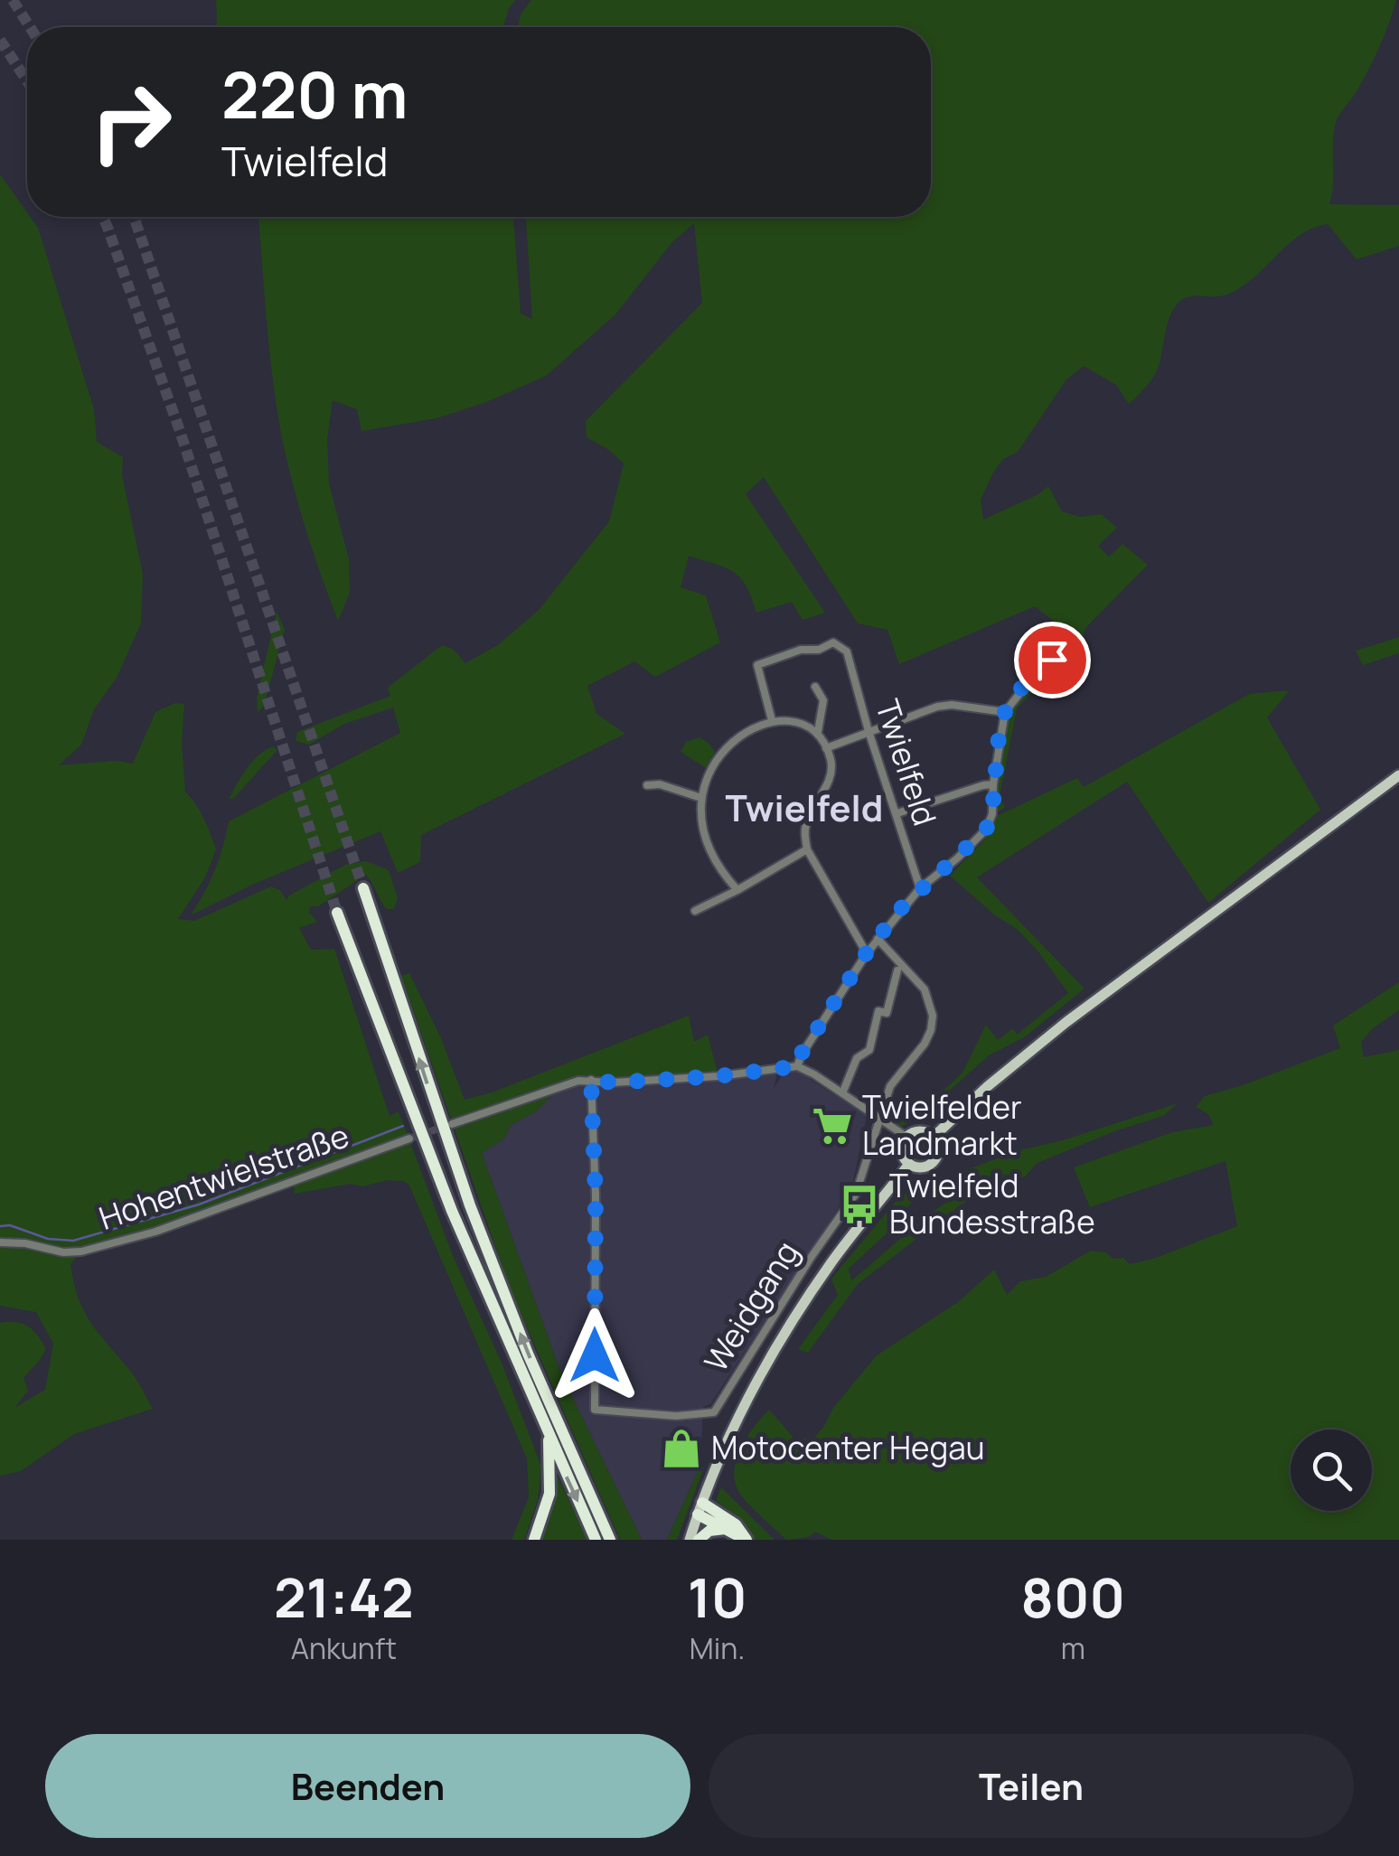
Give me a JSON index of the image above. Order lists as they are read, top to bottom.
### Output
{
  "streets": {
    "street": ["Twielfeld", "Hohentwielstraße", "Weidgang"]
  },
  "districts": ["Twielfeld"],
  "places": {
    "supermarket": ["Twielfelder Landmarkt"],
    "bus stop": ["Twielfeld Bundesstraße"],
    "shop": ["Motocenter Hegau"]
  },
  "page": {
    "turn": ["220 m", "Twielfeld"],
    "eta": [
      "21:42",
      "Ankunft",
      "10",
      "Min.",
      "800",
      "m"
    ],
    "buttons": ["Beenden", "Teilen"]
  }
}
